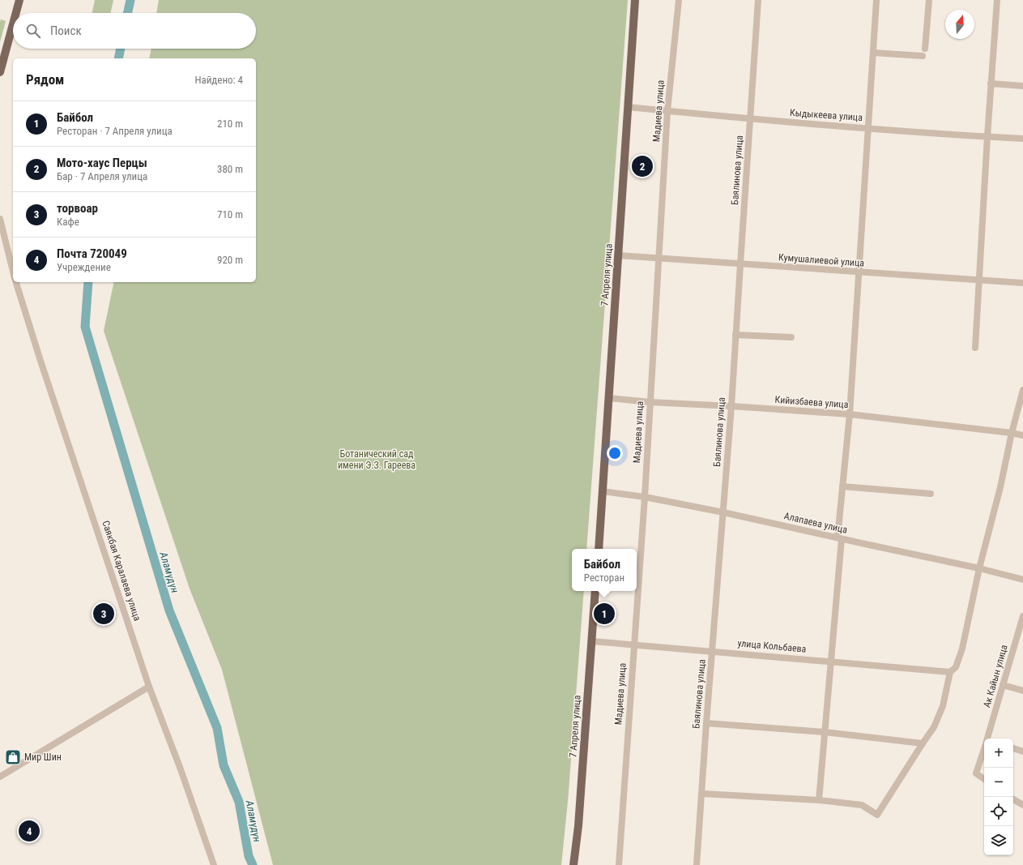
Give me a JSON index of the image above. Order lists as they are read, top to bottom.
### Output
{
  "streets": {
    "main road": ["7 Апреля улица"],
    "street": [
      "Мадиева улица",
      "Кыдыкеева улица",
      "Баялинова улица",
      "Кумушалиевой улица",
      "Кийизбаева улица",
      "Алапаева улица",
      "Саякбая Каралаева улица",
      "улица Кольбаева",
      "Ак Кайын улица"
    ]
  },
  "crossings": [
    ["Мадиева улица", "Кыдыкеева улица"],
    ["Мадиева улица", "Кумушалиевой улица"],
    ["Мадиева улица", "Кийизбаева улица"],
    ["Мадиева улица", "Алапаева улица"],
    ["Мадиева улица", "улица Кольбаева"],
    ["Кыдыкеева улица", "Баялинова улица"],
    ["Кыдыкеева улица", "7 Апреля улица"],
    ["Баялинова улица", "Кумушалиевой улица"],
    ["Баялинова улица", "Кийизбаева улица"],
    ["Баялинова улица", "Алапаева улица"],
    ["Баялинова улица", "улица Кольбаева"],
    ["Кумушалиевой улица", "7 Апреля улица"],
    ["7 Апреля улица", "Кийизбаева улица"],
    ["7 Апреля улица", "Алапаева улица"],
    ["7 Апреля улица", "улица Кольбаева"]
  ],
  "water": ["Аламүдүн"],
  "parks": ["Ботанический сад имени Э.З. Гареева"],
  "places": {
    "shop": ["Мир Шин"]
  },
  "north": "top",
  "page": {
    "search": "Поиск",
    "heading": ["Рядом", "Найдено: 4"],
    "list": [
      {
        "mark": "1",
        "name": "Байбол",
        "note": "Ресторан · 7 Апреля улица",
        "value": "210 m"
      },
      {
        "mark": "2",
        "name": "Мото-хаус Перцы",
        "note": "Бар · 7 Апреля улица",
        "value": "380 m"
      },
      {
        "mark": "3",
        "name": "торвоар",
        "note": "Кафе",
        "value": "710 m"
      },
      {
        "mark": "4",
        "name": "Почта 720049",
        "note": "Учреждение",
        "value": "920 m"
      }
    ],
    "pins": [
      "2",
      "1",
      "3",
      "4"
    ],
    "popup": ["Байбол", "Ресторан"],
    "map_buttons": ["+", "−"]
  }
}
